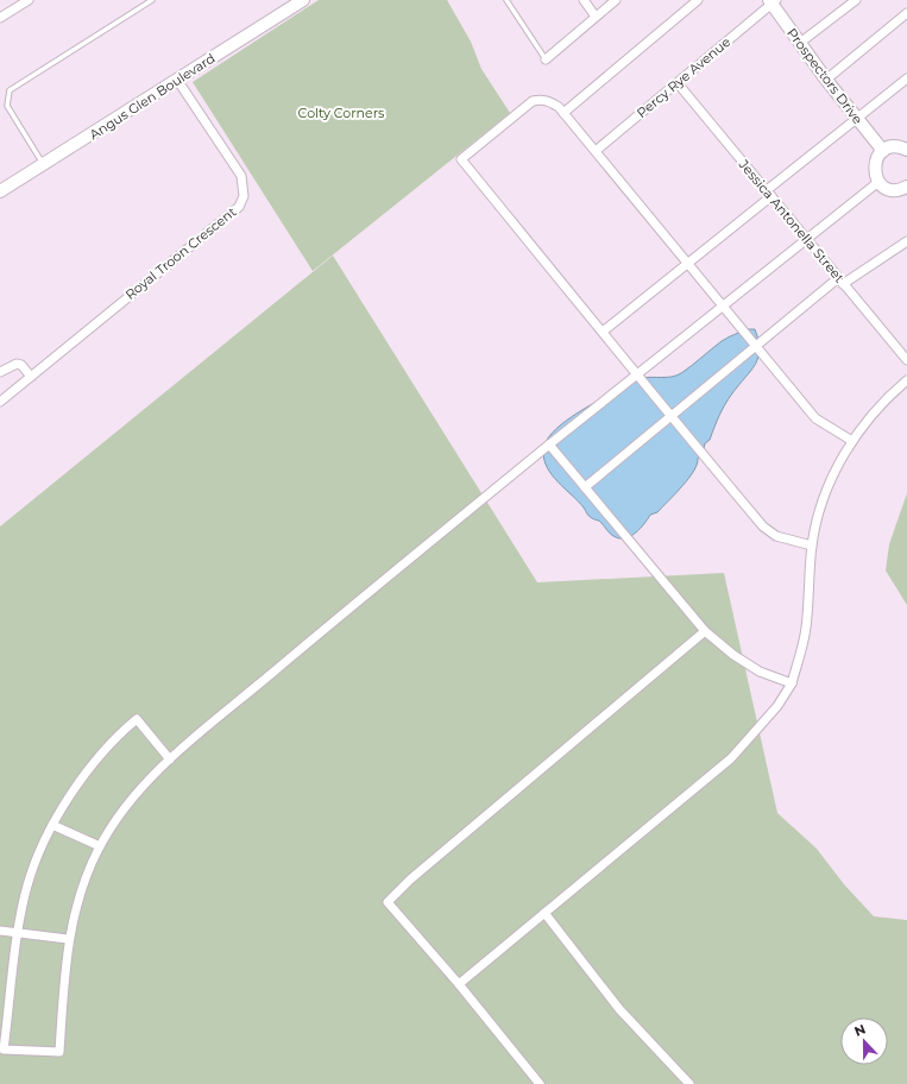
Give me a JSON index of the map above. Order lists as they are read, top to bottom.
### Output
{
  "streets": {
    "street": [
      "Prospectors Drive",
      "Percy Rye Avenue",
      "Angus Glen Boulevard",
      "Jessica Antonella Street",
      "Royal Troon Crescent"
    ]
  },
  "crossings": [
    ["Prospectors Drive", "Percy Rye Avenue"],
    ["Percy Rye Avenue", "Jessica Antonella Street"],
    ["Angus Glen Boulevard", "Royal Troon Crescent"]
  ],
  "parks": ["Colty Corners"],
  "north": "top"
}
